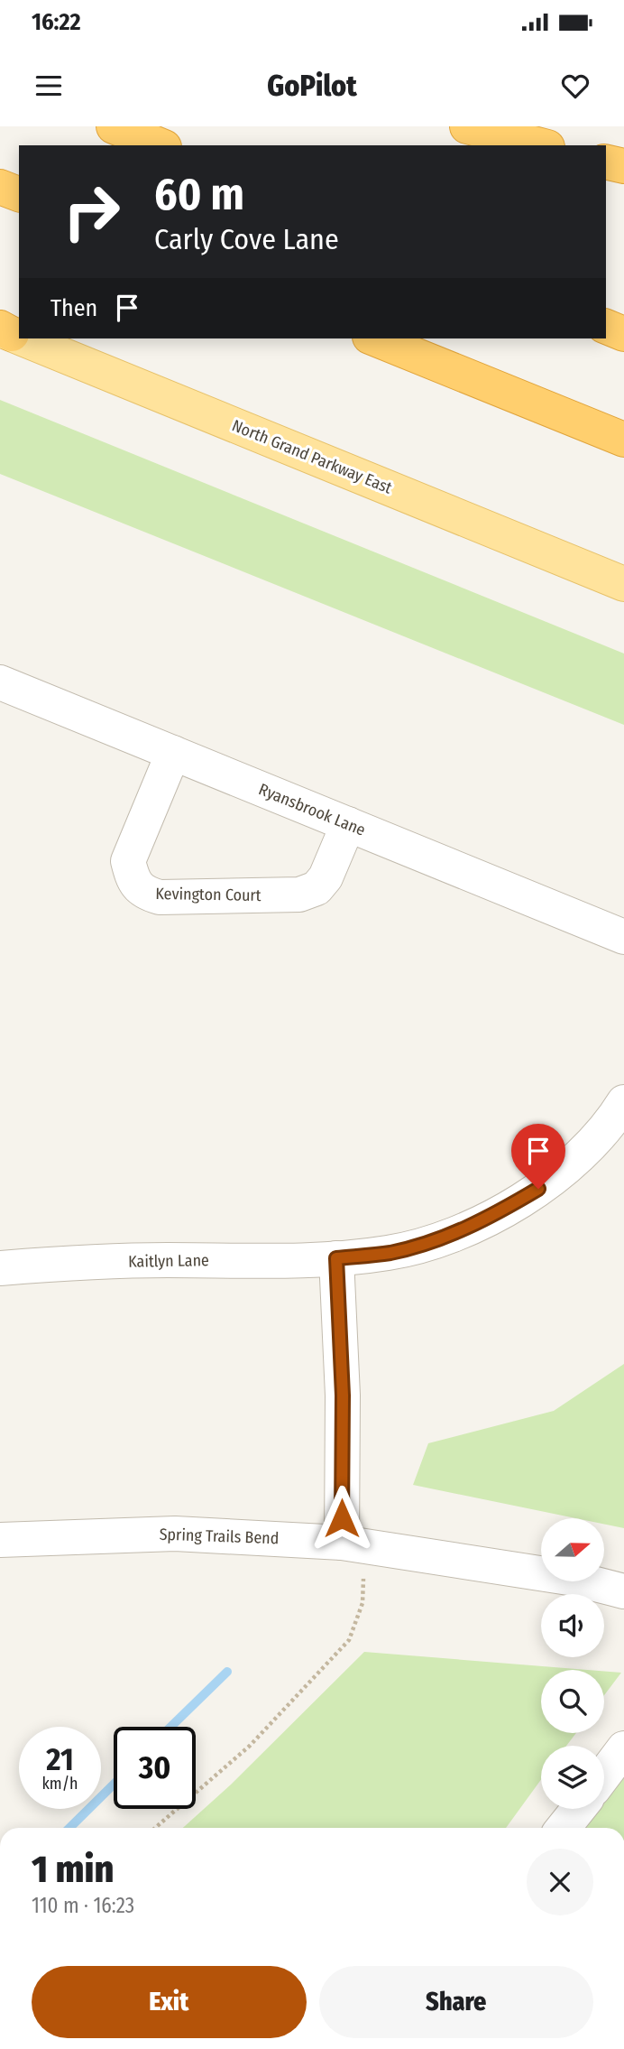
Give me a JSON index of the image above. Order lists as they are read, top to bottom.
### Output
{
  "streets": {
    "main road": ["North Grand Parkway East"],
    "street": [
      "Ryansbrook Lane",
      "Kevington Court",
      "Kaitlyn Lane",
      "Spring Trails Bend"
    ]
  },
  "crossings": [
    ["Ryansbrook Lane", "Kevington Court"]
  ],
  "north": "right",
  "page": {
    "status": "16:22",
    "header": "GoPilot",
    "turn": ["60 m", "Carly Cove Lane"],
    "then": "Then",
    "speed": "21 km/h",
    "limit": "30",
    "heading": ["1 min", "110 m · 16:23"],
    "buttons": ["Exit", "Share"]
  }
}
